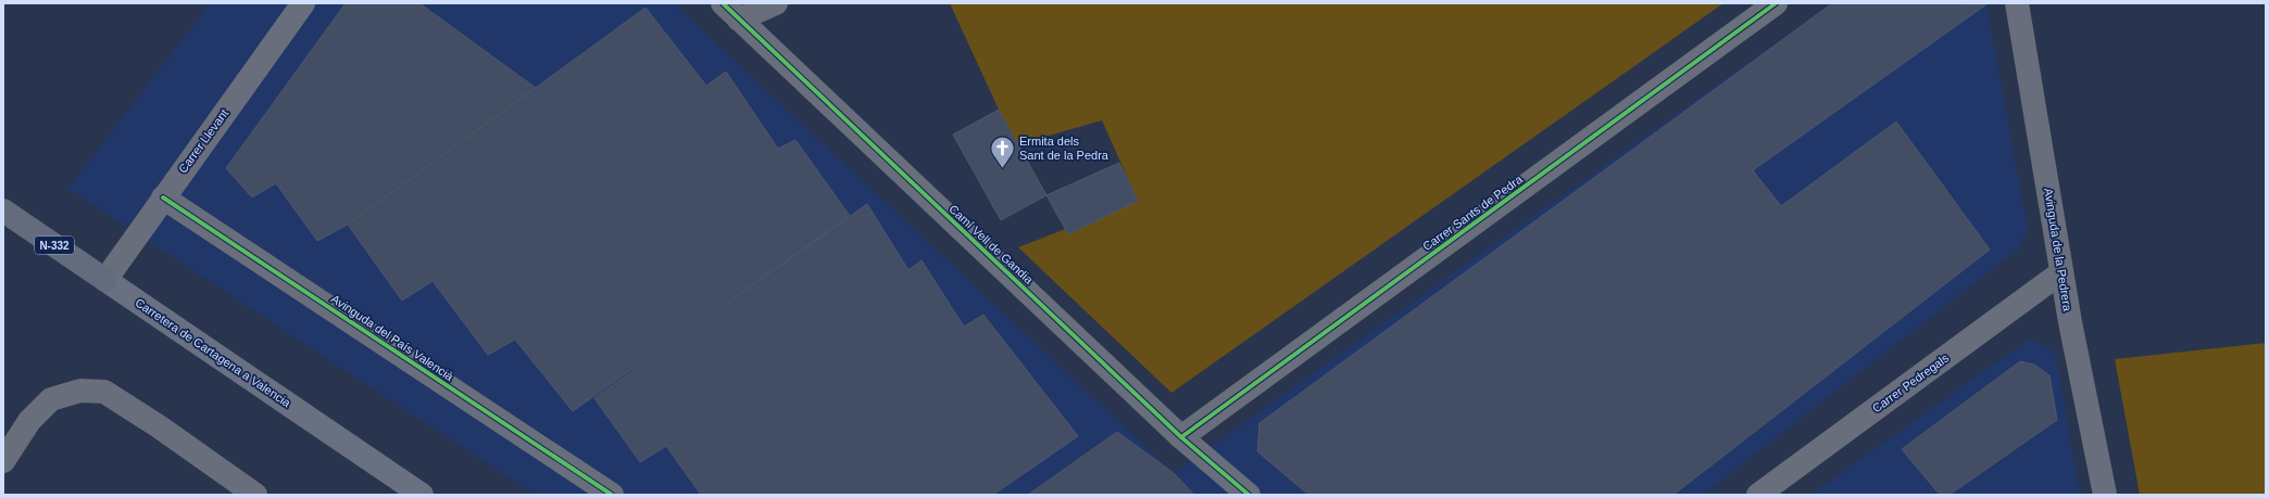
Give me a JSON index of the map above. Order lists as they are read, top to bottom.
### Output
{
  "streets": {
    "highway": ["N-332", "Carretera de Cartagena a Valencia"],
    "street": [
      "Carrer Llevant",
      "Carrer Sants de Pedra",
      "Camí Vell de Gandia",
      "Avinguda de la Pedrera",
      "Avinguda del País Valencià",
      "Carrer Pedregals"
    ]
  },
  "crossings": [
    ["Carrer Llevant", "Avinguda del País Valencià"],
    ["Carrer Llevant", "Carretera de Cartagena a Valencia"],
    ["Carrer Sants de Pedra", "Camí Vell de Gandia"],
    ["Avinguda de la Pedrera", "Carrer Pedregals"]
  ],
  "places": {
    "church": ["Ermita dels Sant de la Pedra"]
  }
}
